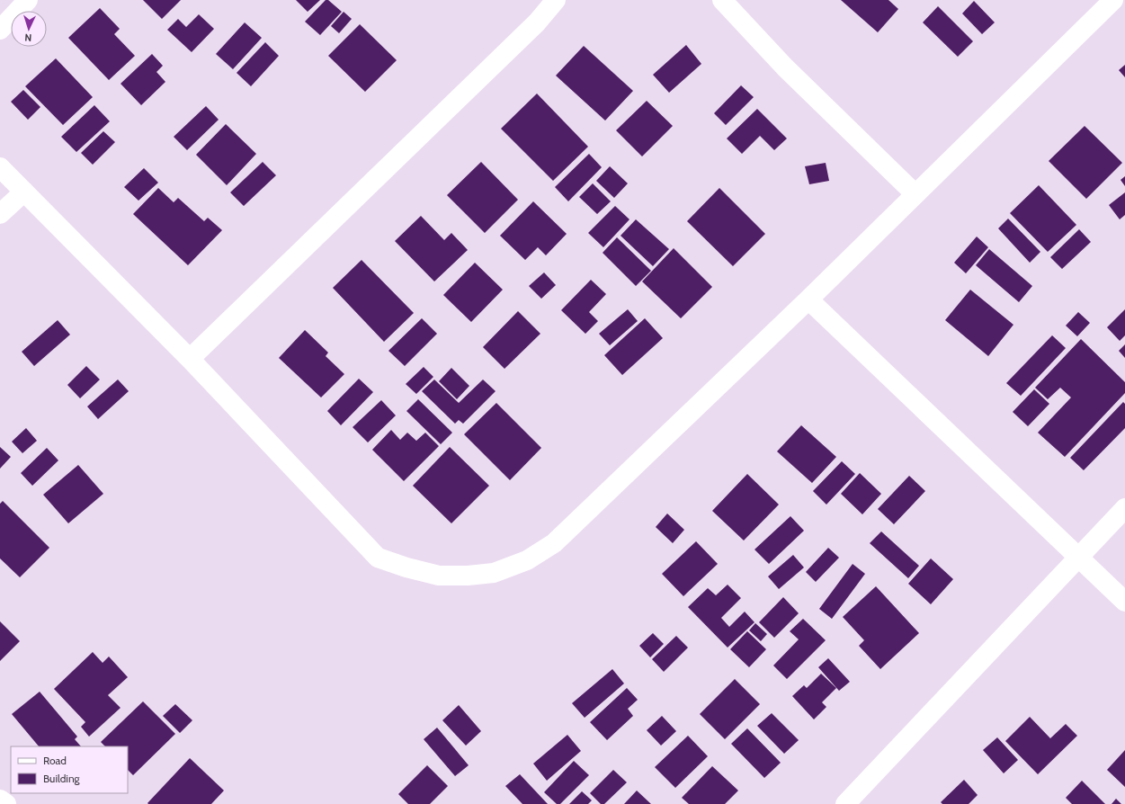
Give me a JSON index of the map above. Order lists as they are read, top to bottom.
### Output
{
  "legend": ["Road", "Building"],
  "north": "bottom"
}
